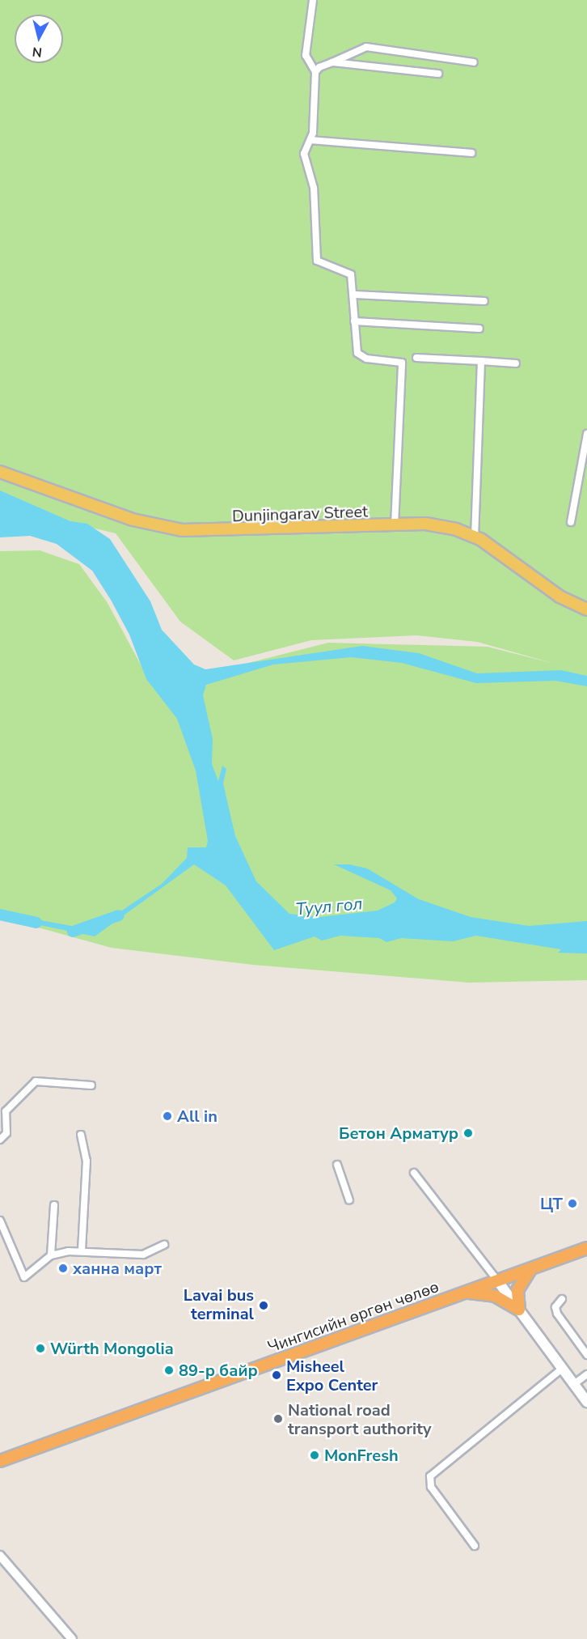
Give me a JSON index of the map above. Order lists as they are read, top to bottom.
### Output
{
  "streets": {
    "highway": ["Чингисийн өргөн чөлөө"],
    "main road": ["Dunjingarav Street"]
  },
  "water": ["Туул гол"],
  "places": [
    "All in",
    "Бетон Арматур",
    "ЦТ",
    "ханна март",
    "Lavai bus terminal",
    "Würth Mongolia",
    "89-р байр",
    "Misheel Expo Center",
    "National road transport authority",
    "MonFresh"
  ],
  "north": "bottom"
}
